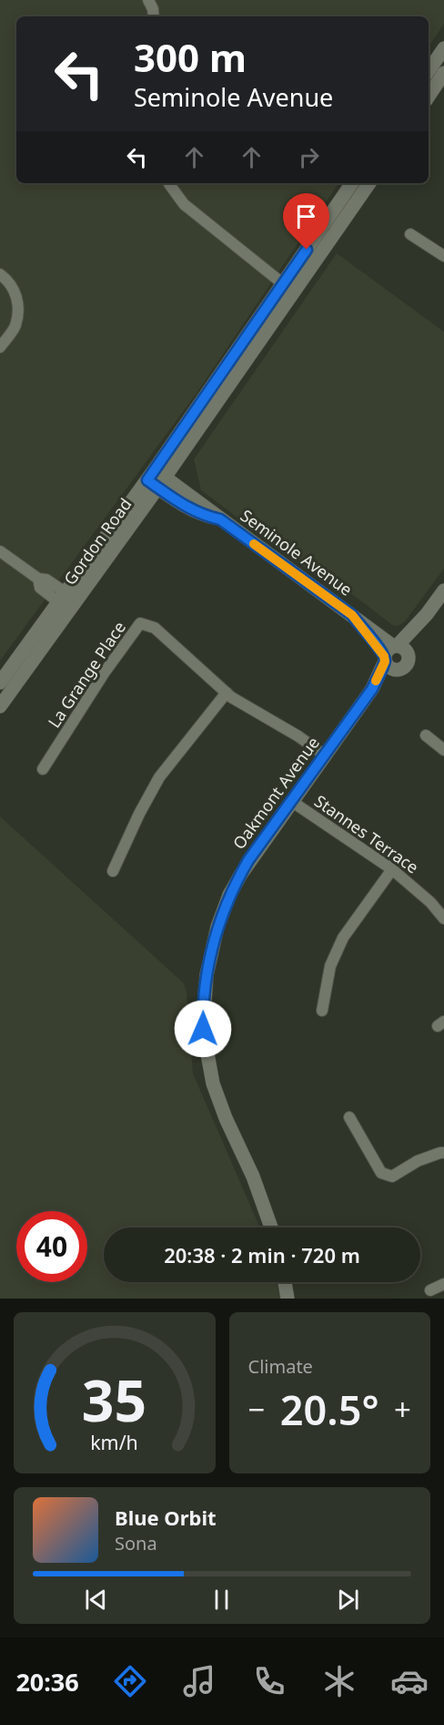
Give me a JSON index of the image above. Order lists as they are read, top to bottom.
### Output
{
  "streets": {
    "street": [
      "Gordon Road",
      "Seminole Avenue",
      "La Grange Place",
      "Oakmont Avenue",
      "Stannes Terrace"
    ]
  },
  "crossings": [
    ["Gordon Road", "Seminole Avenue"],
    ["Seminole Avenue", "Oakmont Avenue"],
    ["La Grange Place", "Oakmont Avenue"],
    ["Oakmont Avenue", "Stannes Terrace"]
  ],
  "page": {
    "turn": ["300 m", "Seminole Avenue"],
    "limit": "40",
    "trip": "20:38 · 2 min · 720 m",
    "tile": "Climate",
    "heat": ["−", "20.5°", "+"],
    "song": ["Blue Orbit", "Sona"],
    "tabs": "20:36",
    "gauge": ["35", "km/h"]
  }
}
